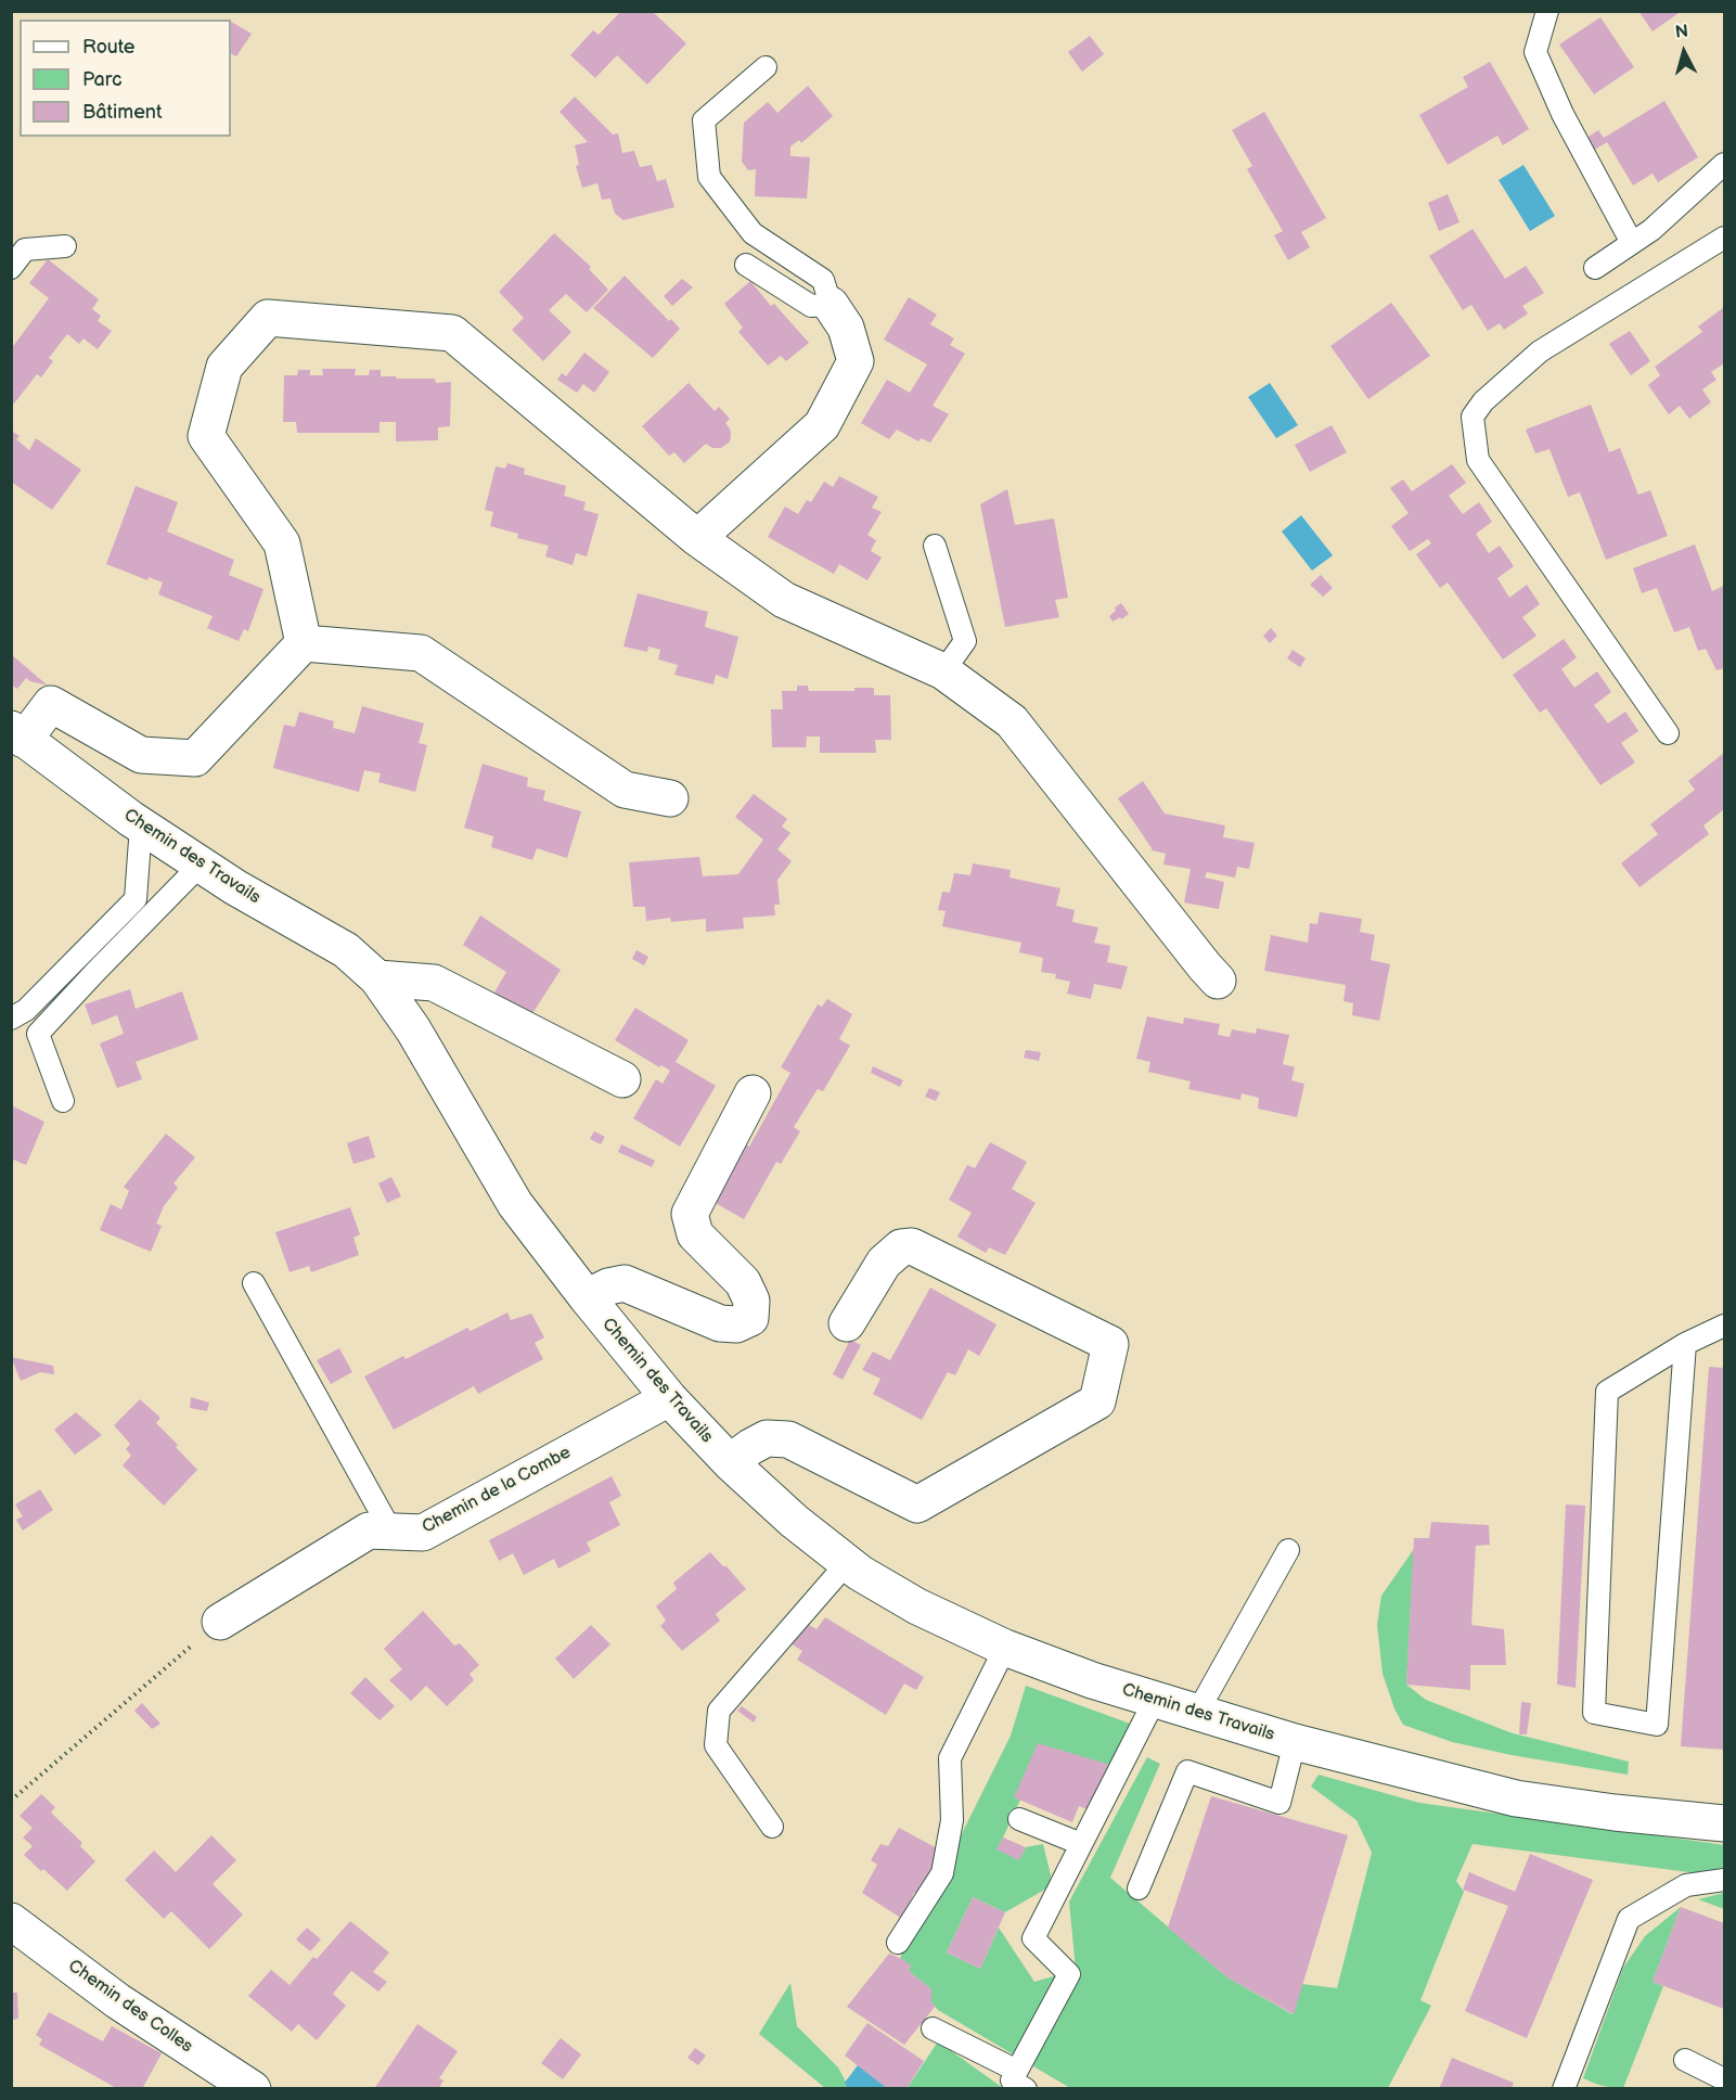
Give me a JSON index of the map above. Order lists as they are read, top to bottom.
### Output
{
  "streets": {
    "street": ["Chemin des Travails", "Chemin de la Combe", "Chemin des Colles"]
  },
  "crossings": [
    ["Chemin des Travails", "Chemin de la Combe"]
  ],
  "legend": ["Route", "Parc", "Bâtiment"],
  "north": "top"
}
